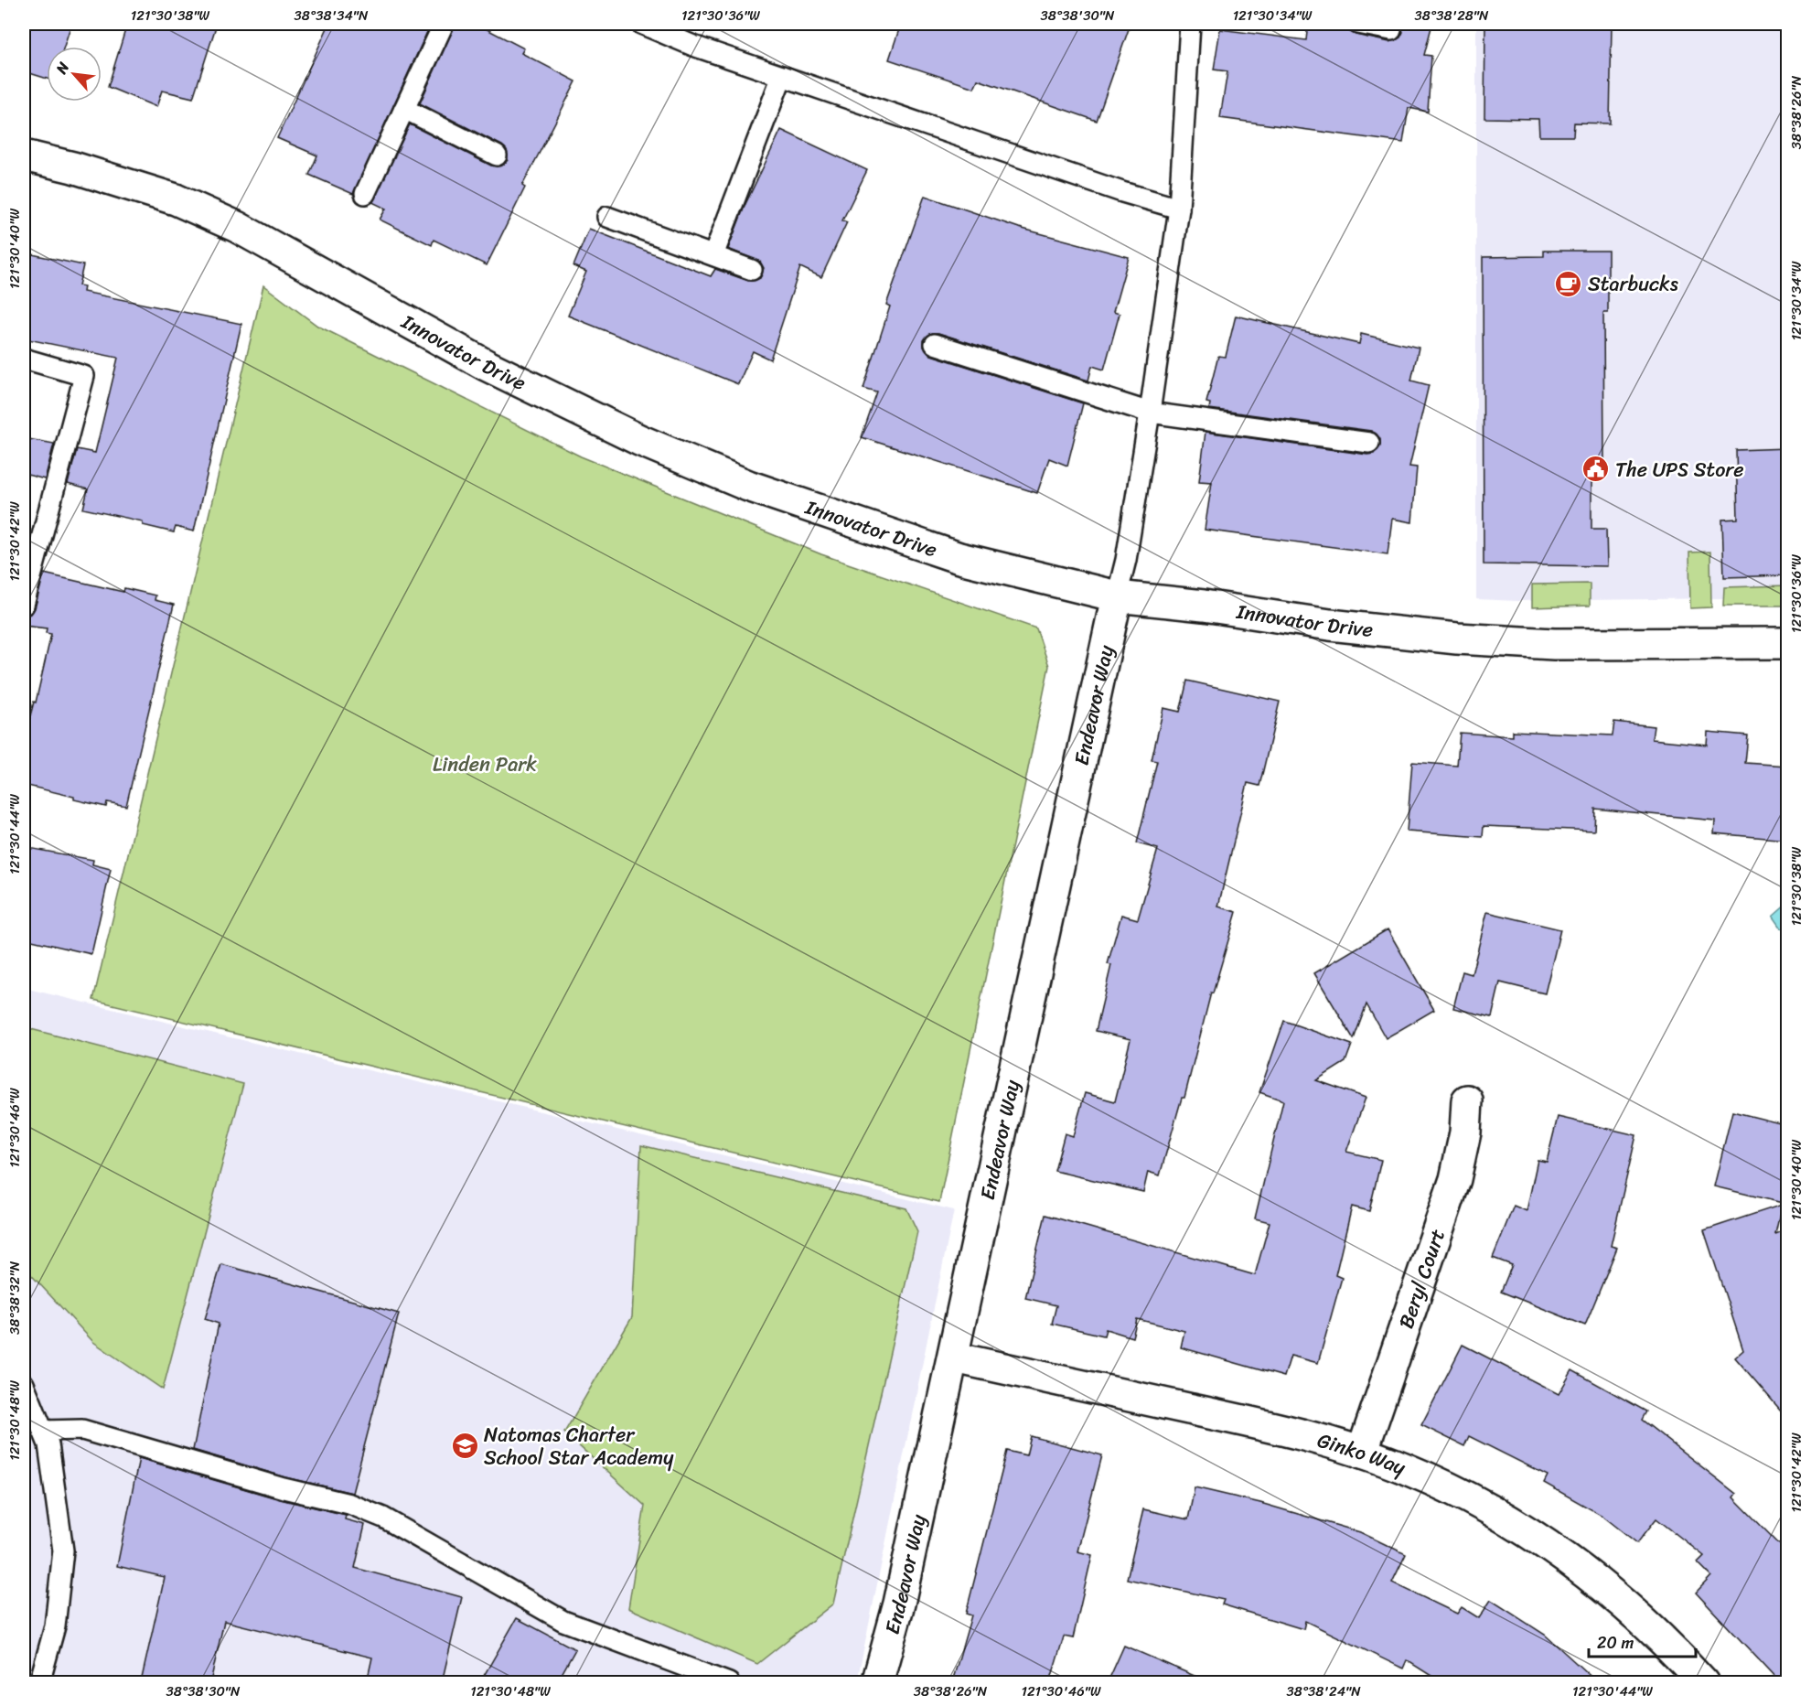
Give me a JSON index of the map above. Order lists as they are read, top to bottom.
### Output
{
  "streets": {
    "street": [
      "Innovator Drive",
      "Endeavor Way",
      "Beryl Court",
      "Ginko Way"
    ]
  },
  "crossings": [
    ["Innovator Drive", "Endeavor Way"],
    ["Endeavor Way", "Ginko Way"],
    ["Beryl Court", "Ginko Way"]
  ],
  "parks": ["Linden Park"],
  "places": {
    "cafe": ["Starbucks"],
    "public building": ["The UPS Store"],
    "school or university": ["Natomas Charter School Star Academy"]
  },
  "scale_bar": "20 m",
  "north": "top left",
  "coordinates": [
    "121°30'38\"W",
    "38°38'34\"N",
    "121°30'36\"W",
    "38°38'30\"N",
    "121°30'34\"W",
    "38°38'28\"N",
    "38°38'26\"N",
    "121°30'40\"W",
    "121°30'42\"W",
    "121°30'44\"W",
    "121°30'46\"W",
    "38°38'32\"N",
    "121°30'48\"W",
    "38°38'24\"N"
  ]
}
